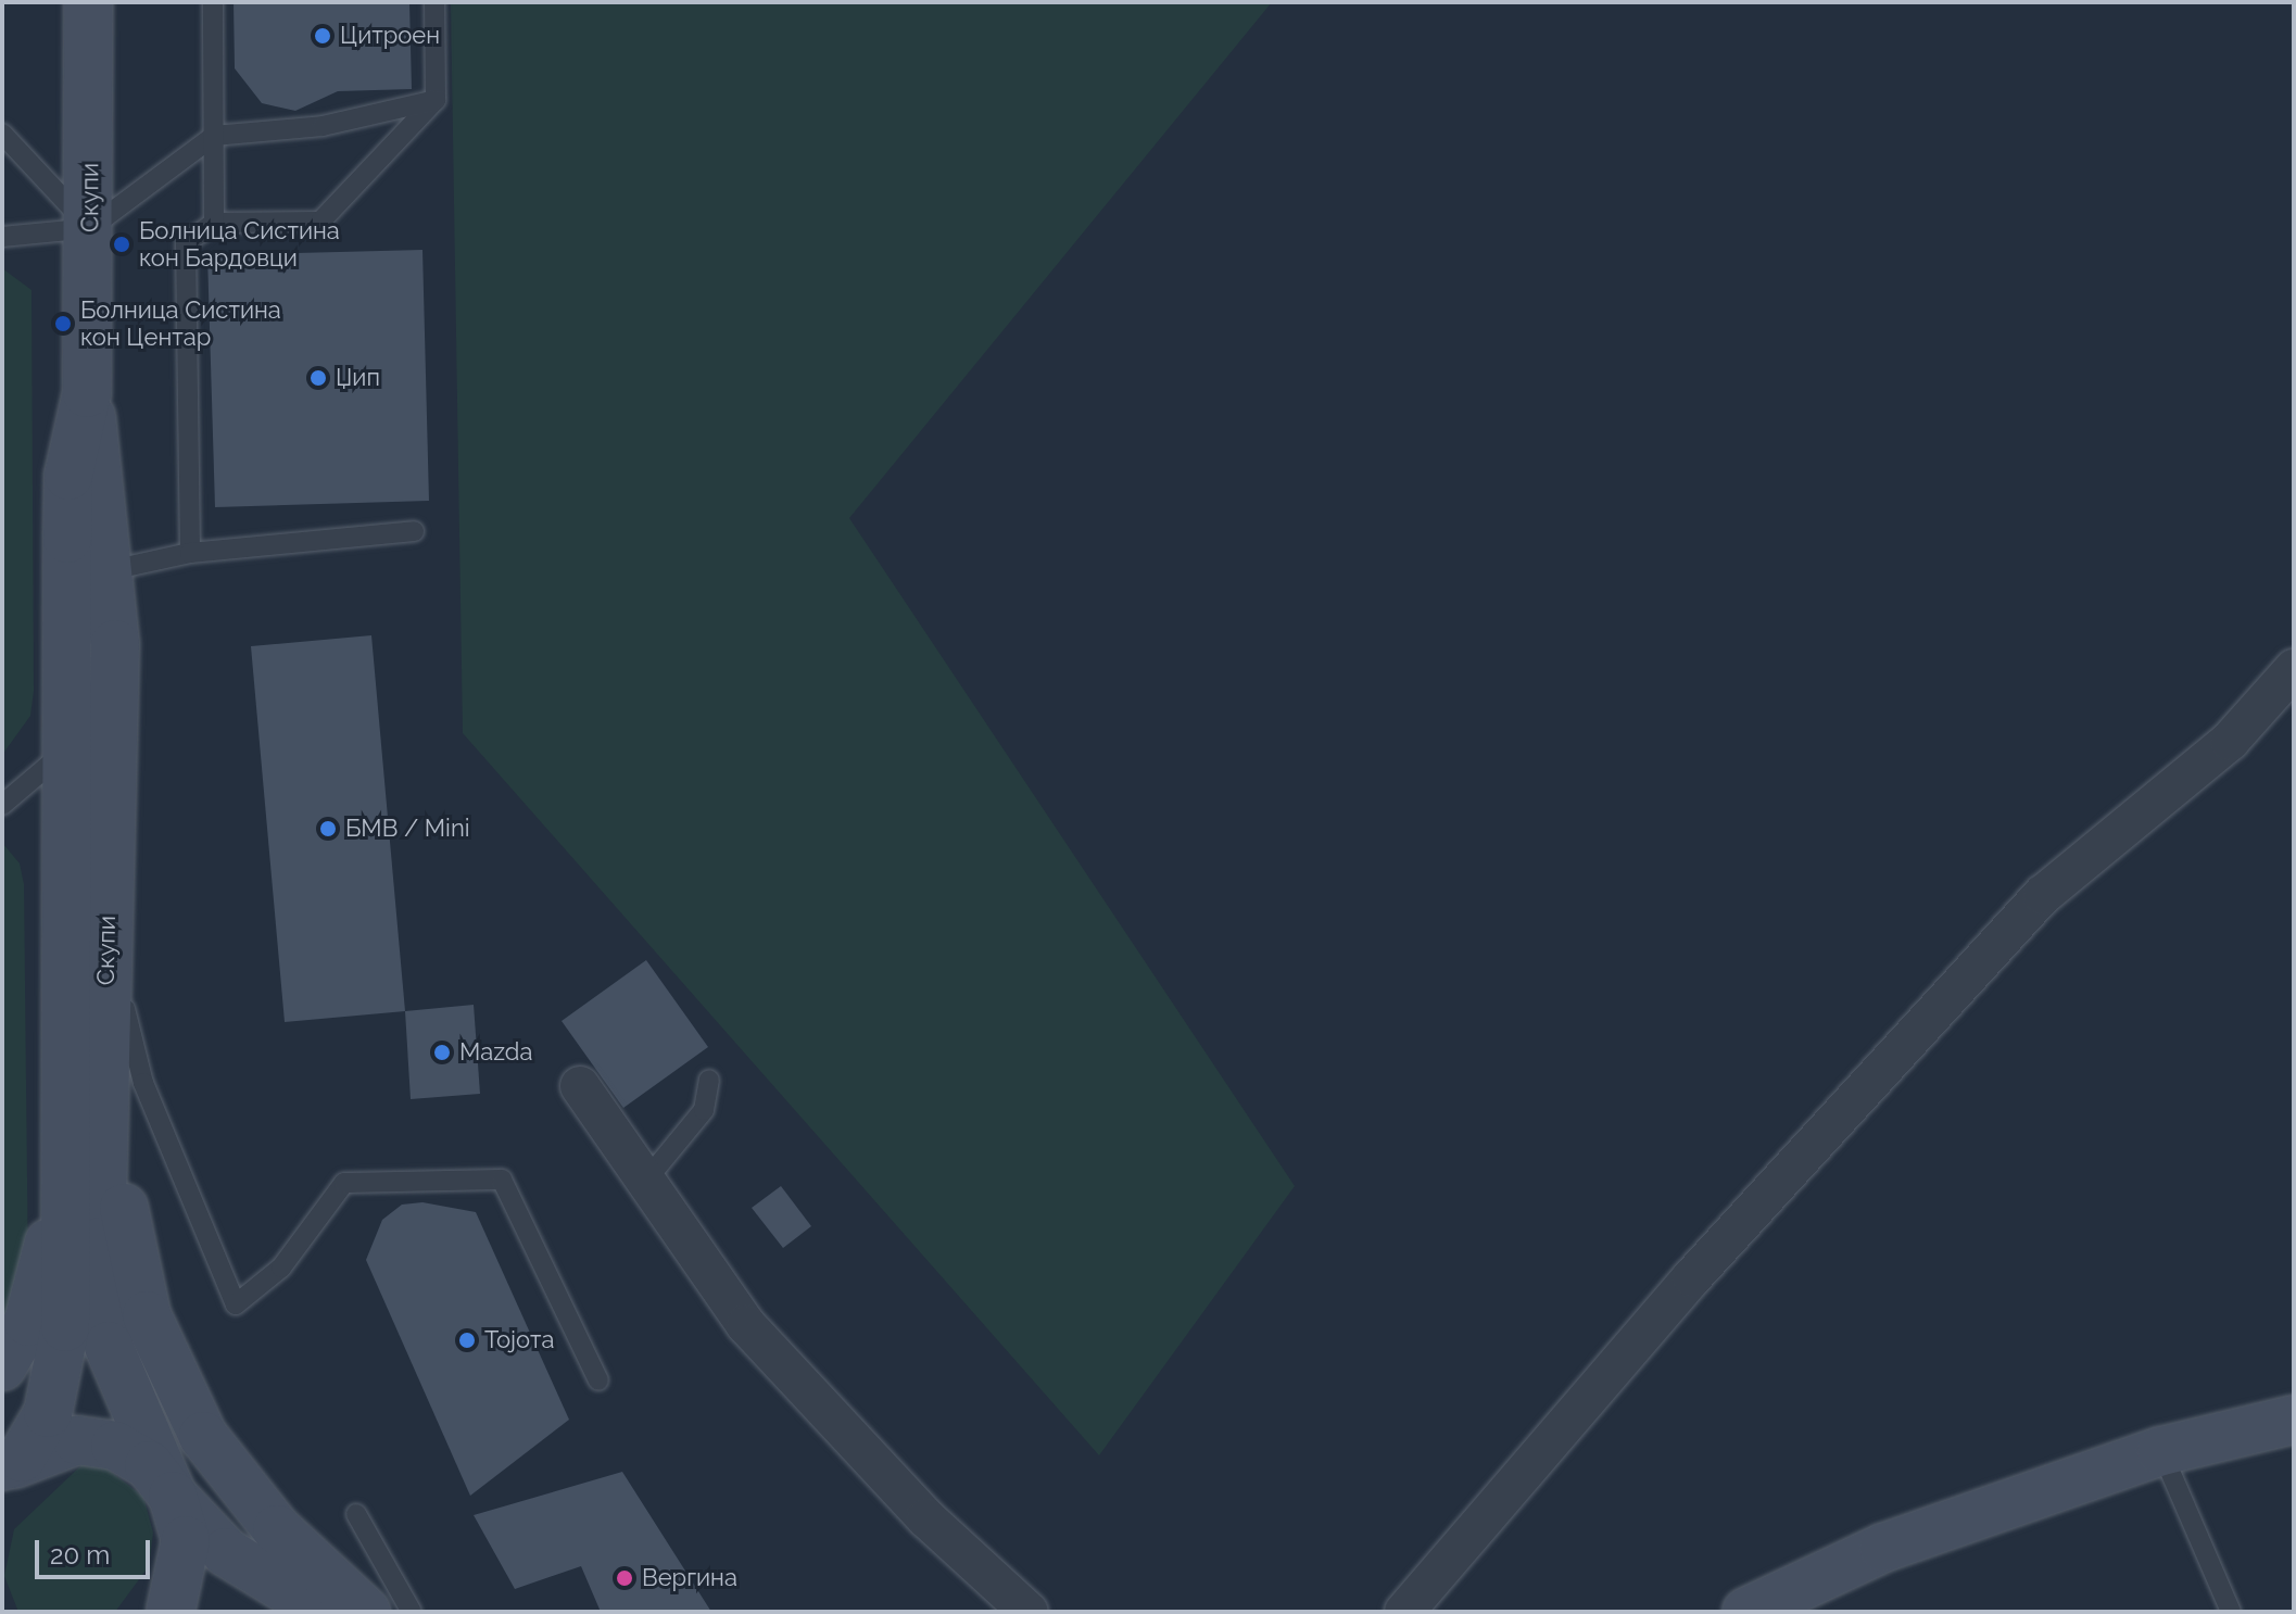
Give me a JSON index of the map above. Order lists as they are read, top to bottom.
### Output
{
  "streets": {
    "street": ["Скупи"]
  },
  "places": [
    "Цитроен",
    "Болница Систина кон Бардовци",
    "Болница Систина кон Центар",
    "Џип",
    "БМВ / Mini",
    "Mazda",
    "Тојота",
    "Вергина"
  ],
  "scale_bar": "20 m"
}
